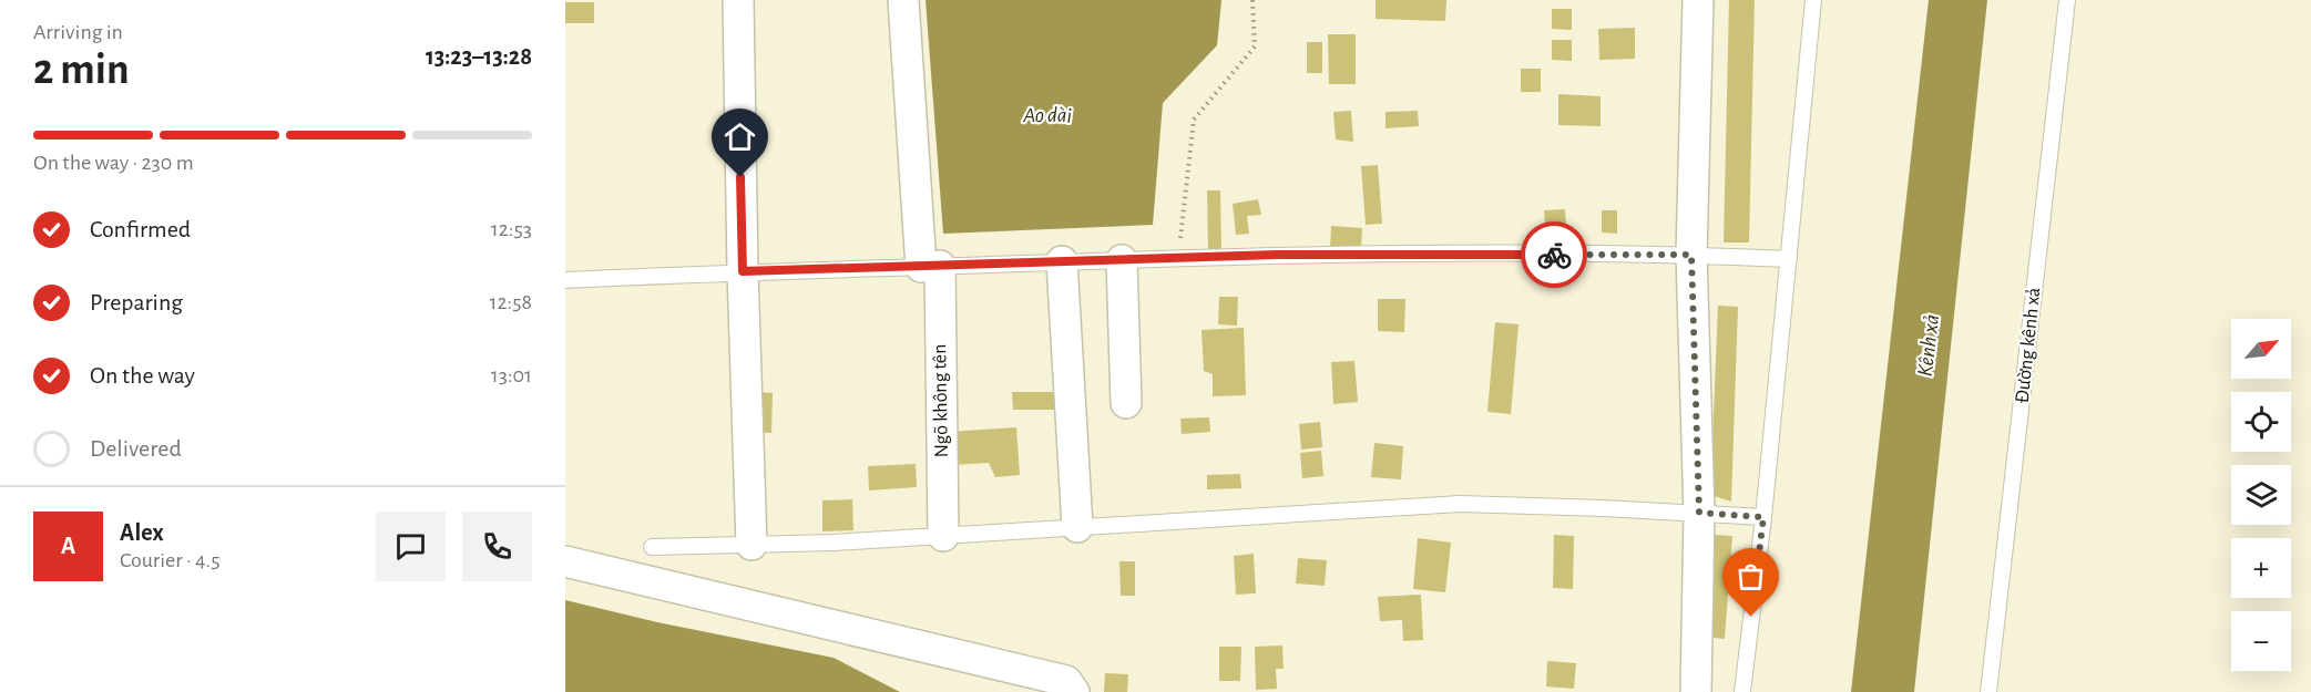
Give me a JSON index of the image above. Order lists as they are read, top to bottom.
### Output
{
  "streets": {
    "street": ["Ngõ không tên"],
    "lane": ["Đường kênh xả"]
  },
  "water": ["Ao dài", "Kênh xả"],
  "north": "top right",
  "page": {
    "heading": ["2 min", "Arriving in", "13:23–13:28"],
    "panel": ["Alex", "Courier · 4.5"],
    "bar": "On the way · 230 m",
    "list": [
      ["Confirmed", "12:53"],
      ["Preparing", "12:58"],
      ["On the way", "13:01"],
      "Delivered"
    ],
    "map_buttons": ["+", "−"],
    "round": "A"
  }
}
